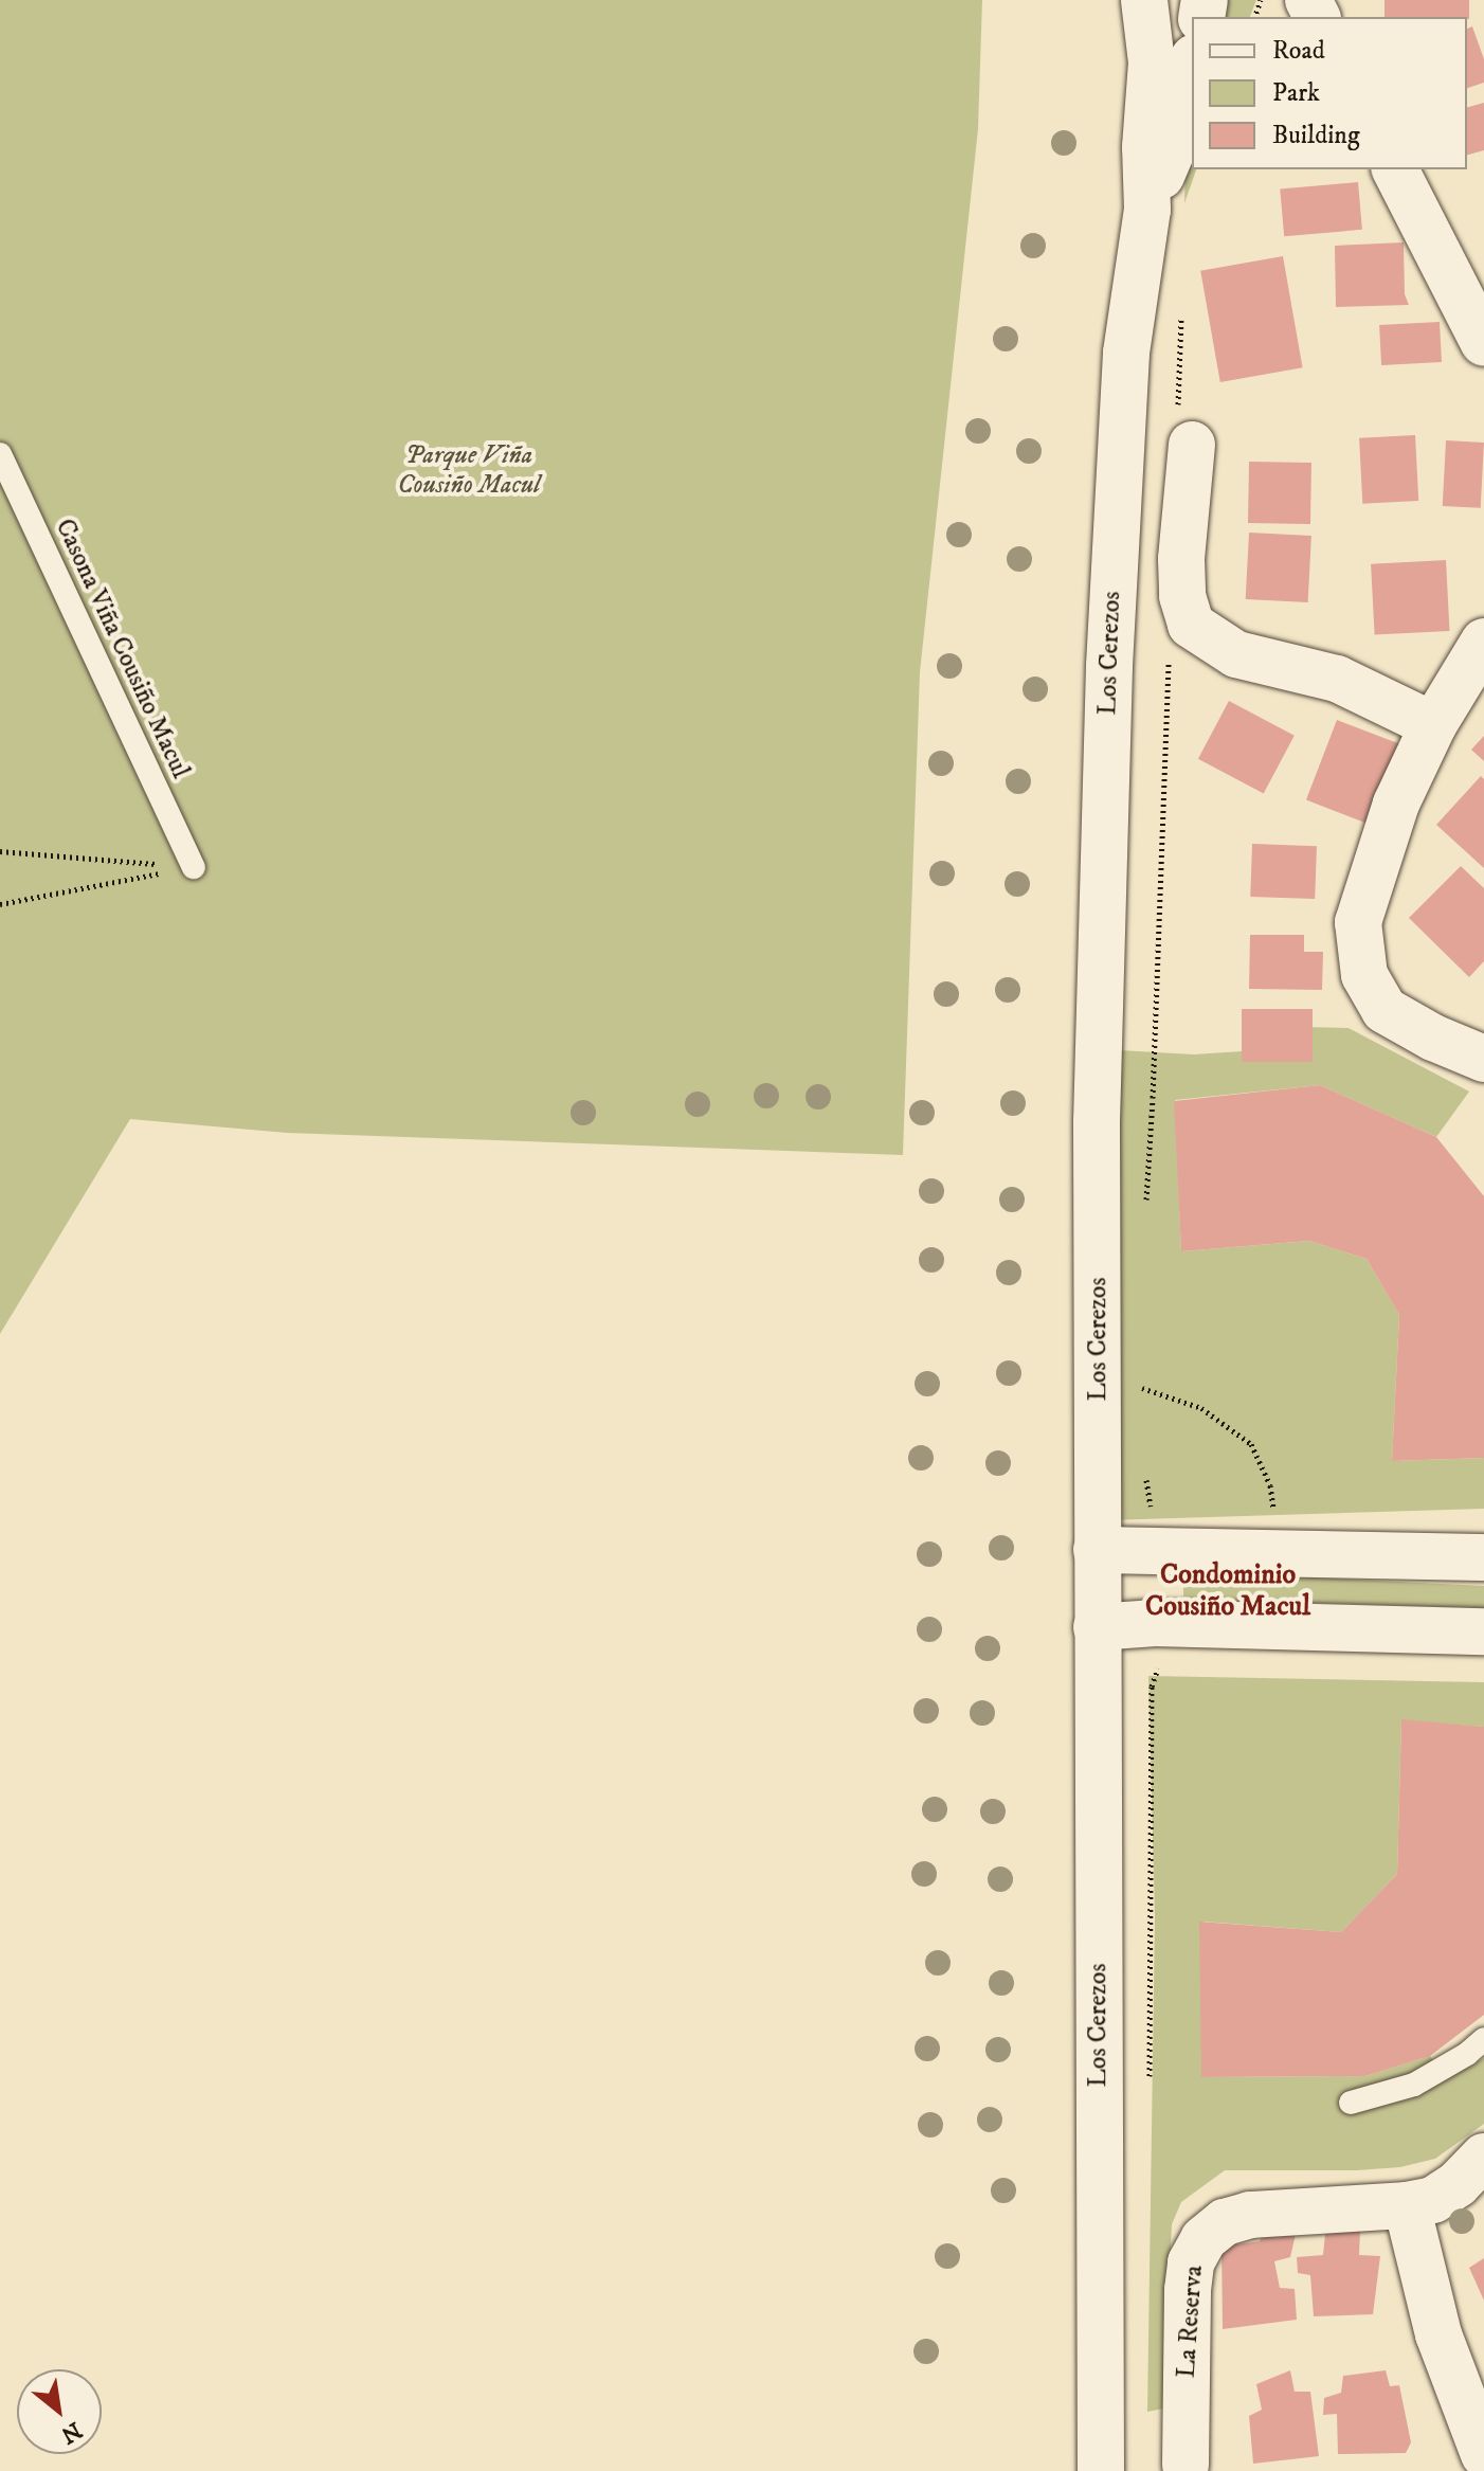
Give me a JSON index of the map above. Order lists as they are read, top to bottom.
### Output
{
  "streets": {
    "street": ["Los Cerezos", "La Reserva"],
    "lane": ["Casona Viña Cousiño Macul"]
  },
  "districts": ["Condominio Cousiño Macul"],
  "parks": ["Parque Viña Cousiño Macul"],
  "legend": ["Road", "Park", "Building"],
  "north": "bottom right"
}
